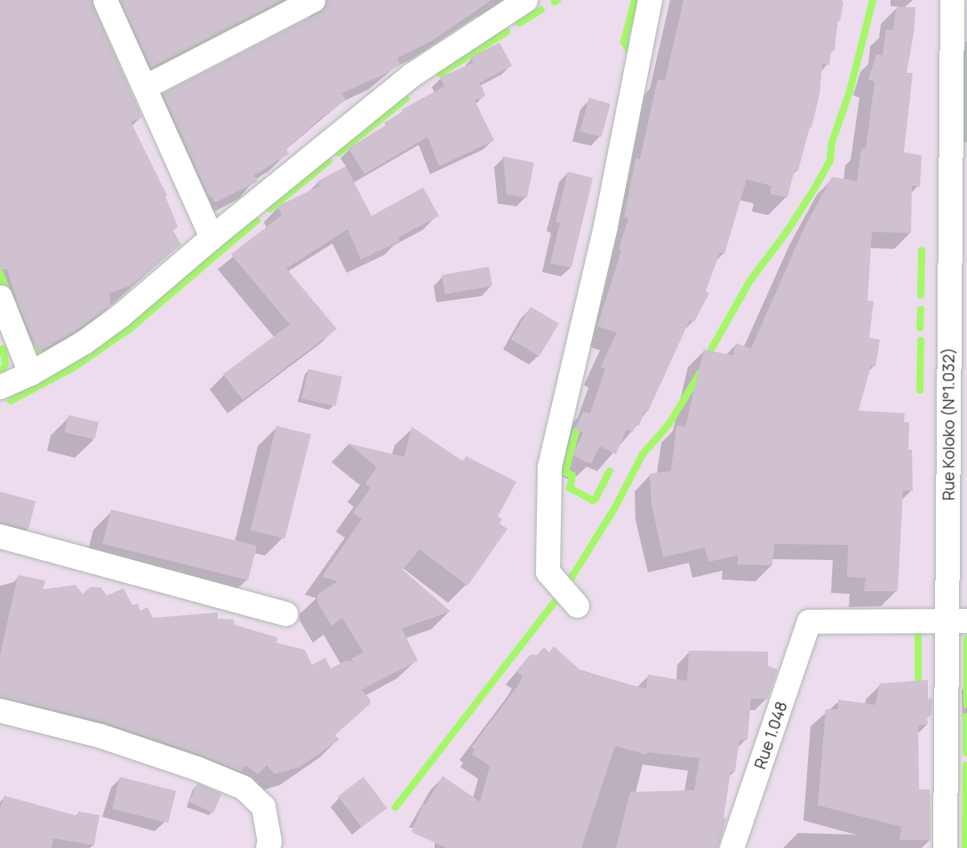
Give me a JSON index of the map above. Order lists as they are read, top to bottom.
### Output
{
  "streets": {
    "street": ["Rue Koloko (N°1.032)", "Rue 1.048"]
  },
  "crossings": [
    ["Rue Koloko (N°1.032)", "Rue 1.048"]
  ]
}
